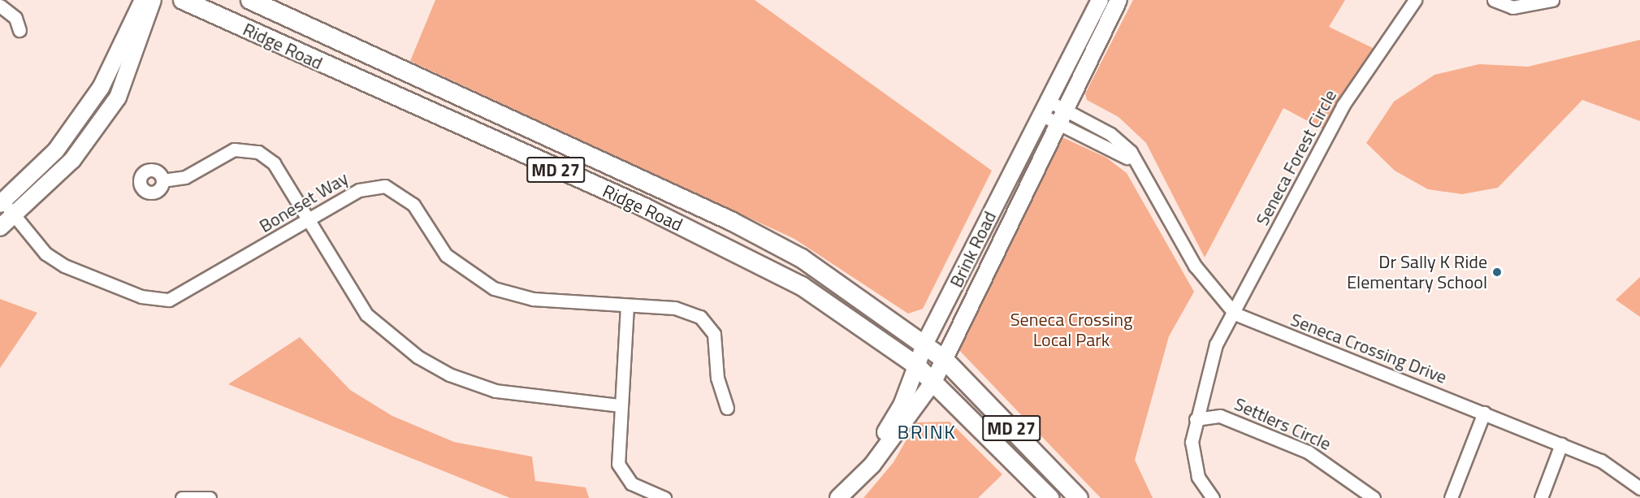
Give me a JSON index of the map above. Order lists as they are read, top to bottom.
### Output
{
  "streets": {
    "highway": ["Ridge Road", "MD 27"],
    "main road": ["Brink Road"],
    "street": [
      "Seneca Forest Circle",
      "Boneset Way",
      "Seneca Crossing Drive",
      "Settlers Circle"
    ]
  },
  "crossings": [
    ["Ridge Road", "Brink Road"],
    ["Seneca Forest Circle", "Seneca Crossing Drive"],
    ["Seneca Forest Circle", "Settlers Circle"],
    ["Brink Road", "Seneca Crossing Drive"]
  ],
  "districts": ["BRINK"],
  "parks": ["Seneca Crossing Local Park"],
  "places": ["Dr Sally K Ride Elementary School"]
}
